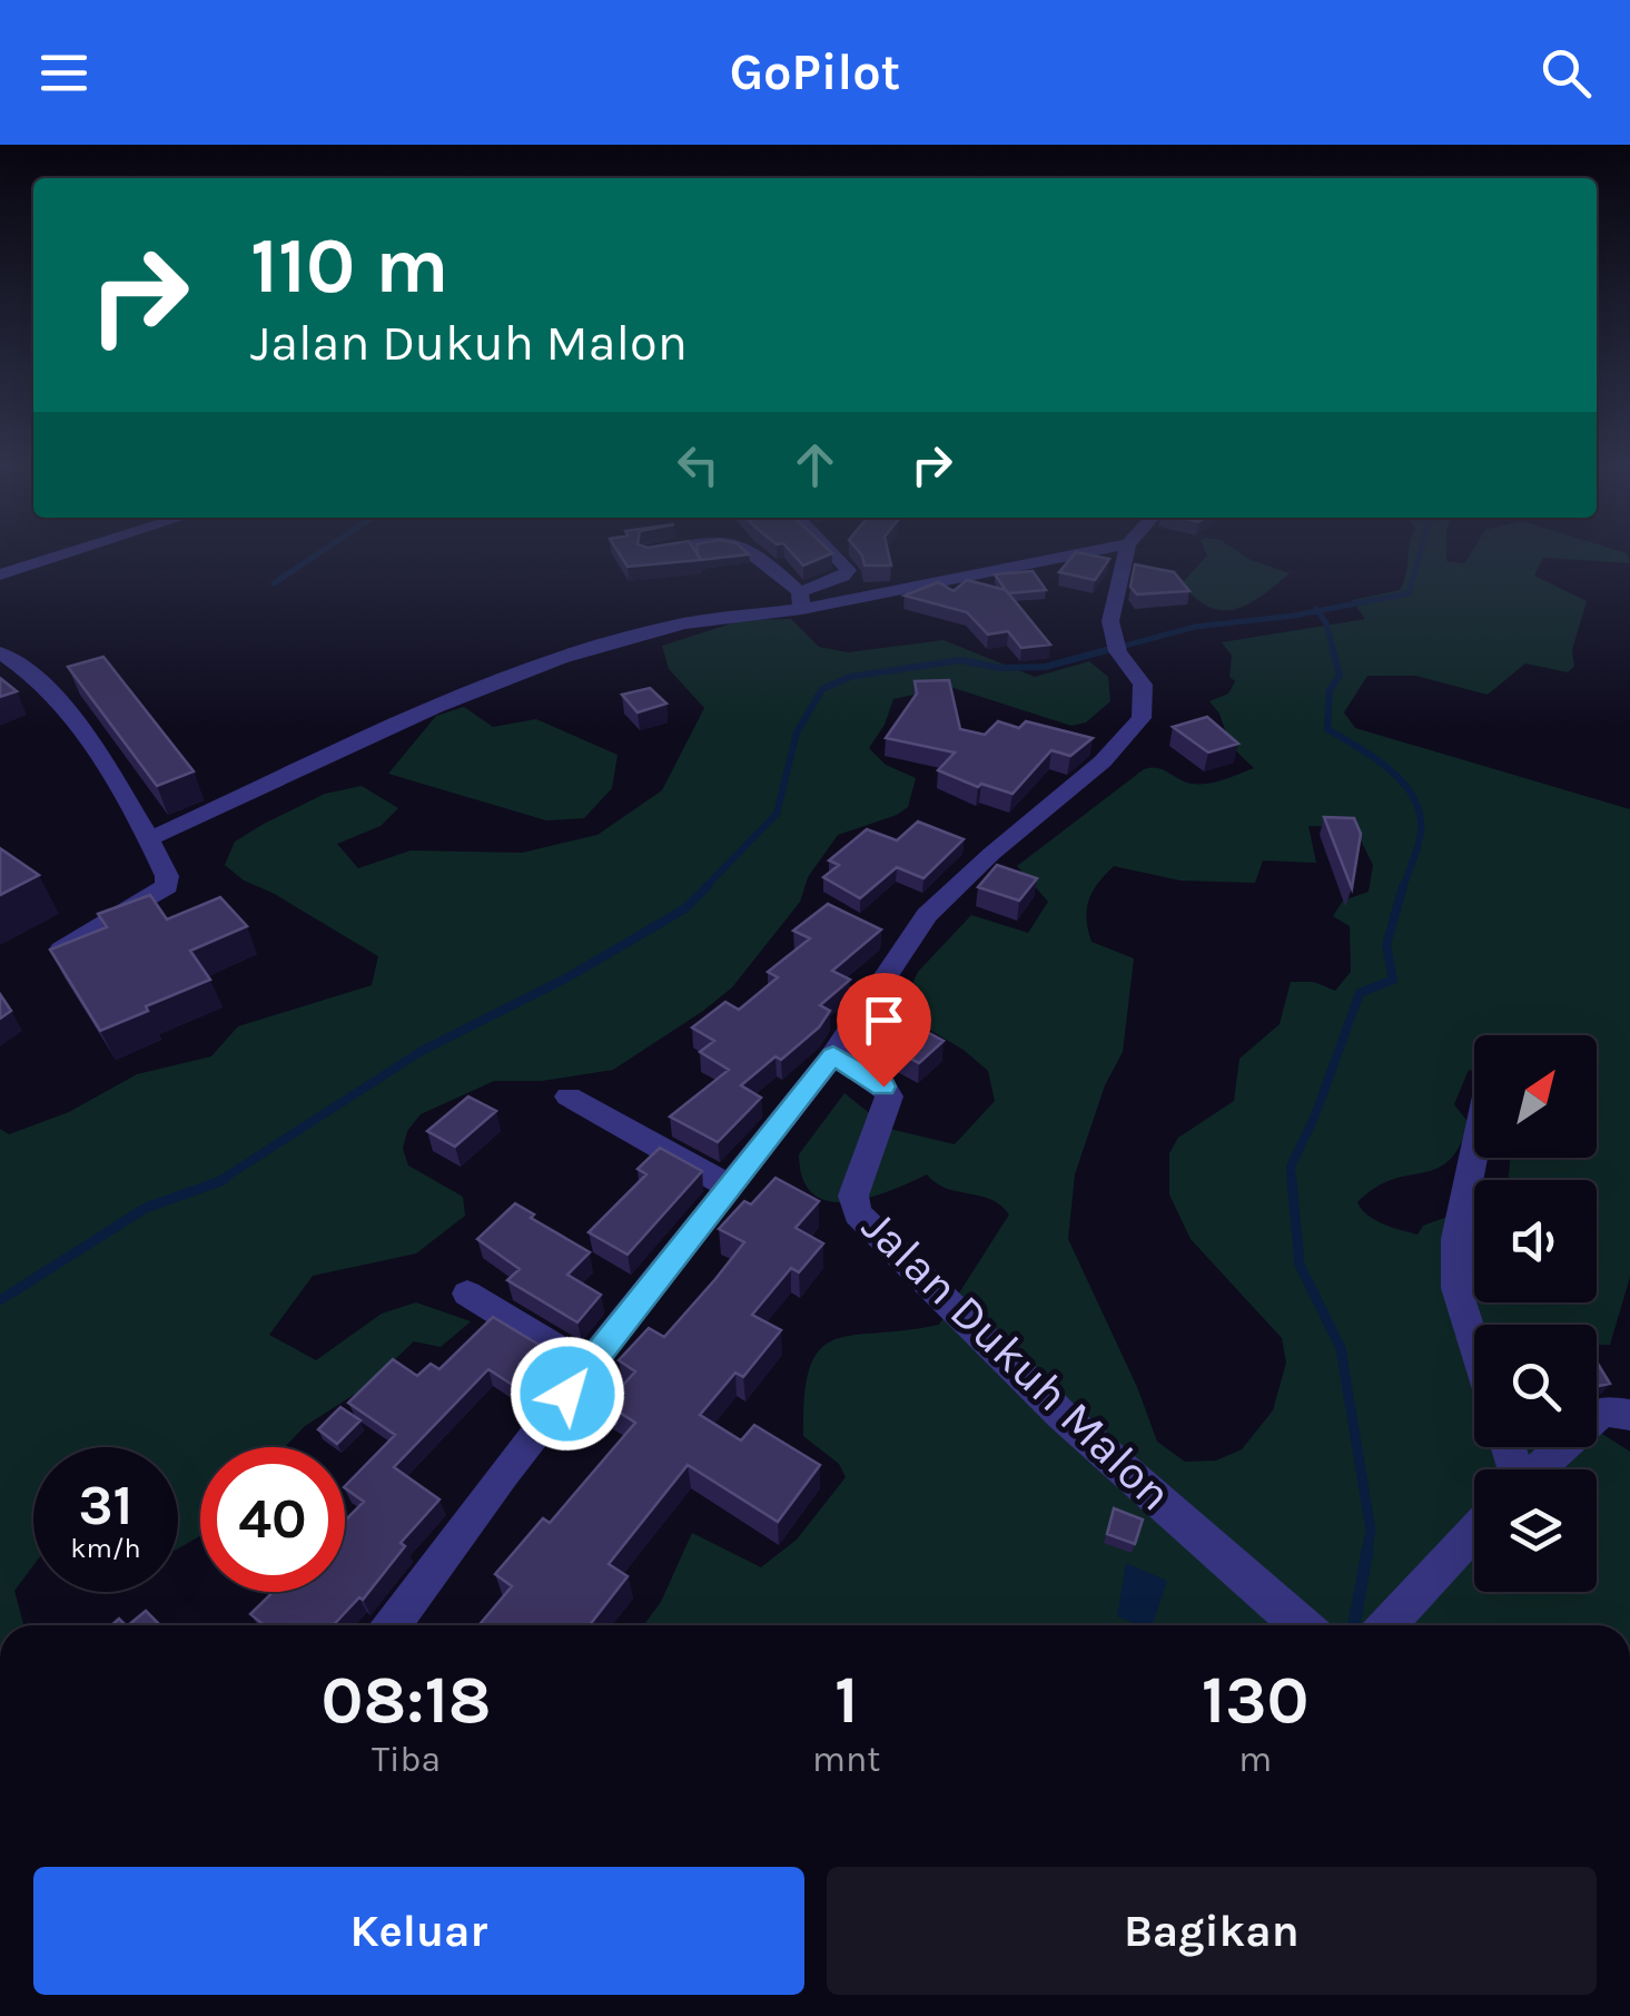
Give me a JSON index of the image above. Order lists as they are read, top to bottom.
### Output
{
  "streets": {
    "street": ["Jalan Dukuh Malon"]
  },
  "north": "top right",
  "page": {
    "header": "GoPilot",
    "turn": ["110 m", "Jalan Dukuh Malon"],
    "speed": "31 km/h",
    "limit": "40",
    "eta": [
      "08:18",
      "Tiba",
      "1",
      "mnt",
      "130",
      "m"
    ],
    "buttons": ["Keluar", "Bagikan"]
  }
}
